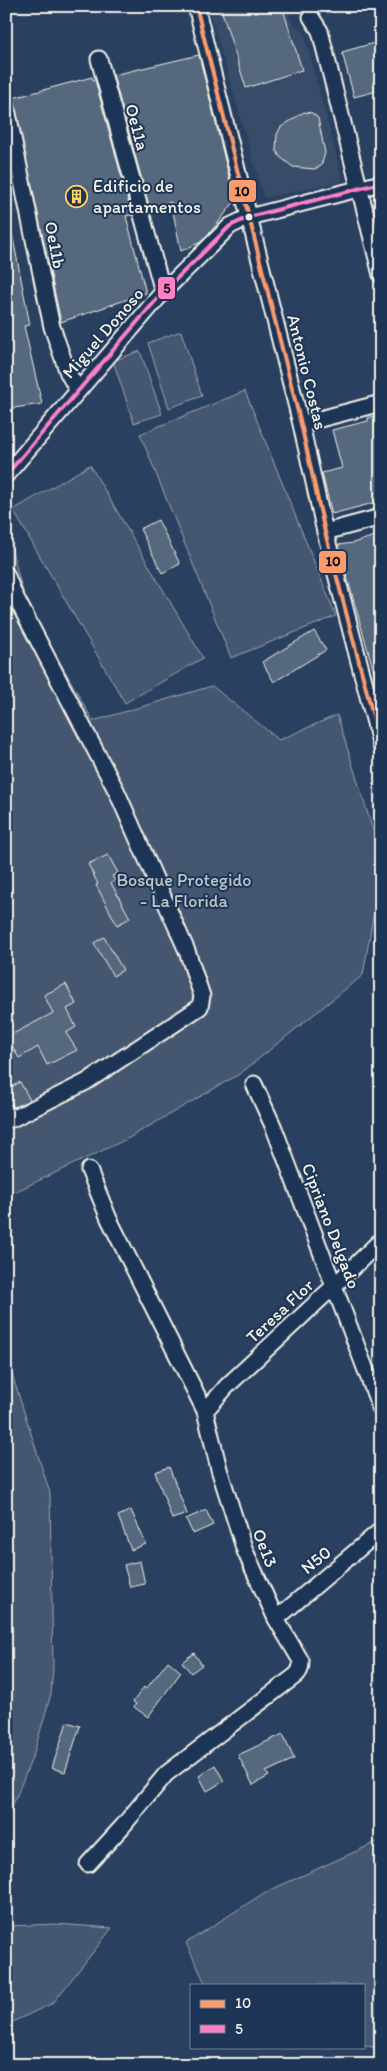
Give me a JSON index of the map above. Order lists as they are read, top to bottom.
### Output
{
  "streets": {
    "street": [
      "Oe11a",
      "Oe11b",
      "Miguel Donoso",
      "Antonio Costas",
      "Cipriano Delgado",
      "Teresa Flor",
      "Oe13",
      "N50"
    ]
  },
  "crossings": [
    ["Oe11a", "Miguel Donoso"],
    ["Oe11b", "Miguel Donoso"],
    ["Miguel Donoso", "Antonio Costas"],
    ["Cipriano Delgado", "Teresa Flor"],
    ["Teresa Flor", "Oe13"],
    ["Oe13", "N50"]
  ],
  "parks": ["Bosque Protegido - La Florida"],
  "places": {
    "building": ["Edificio de apartamentos"]
  },
  "lines": ["transit line 10", "transit line 5"],
  "legend": ["10", "5"]
}
